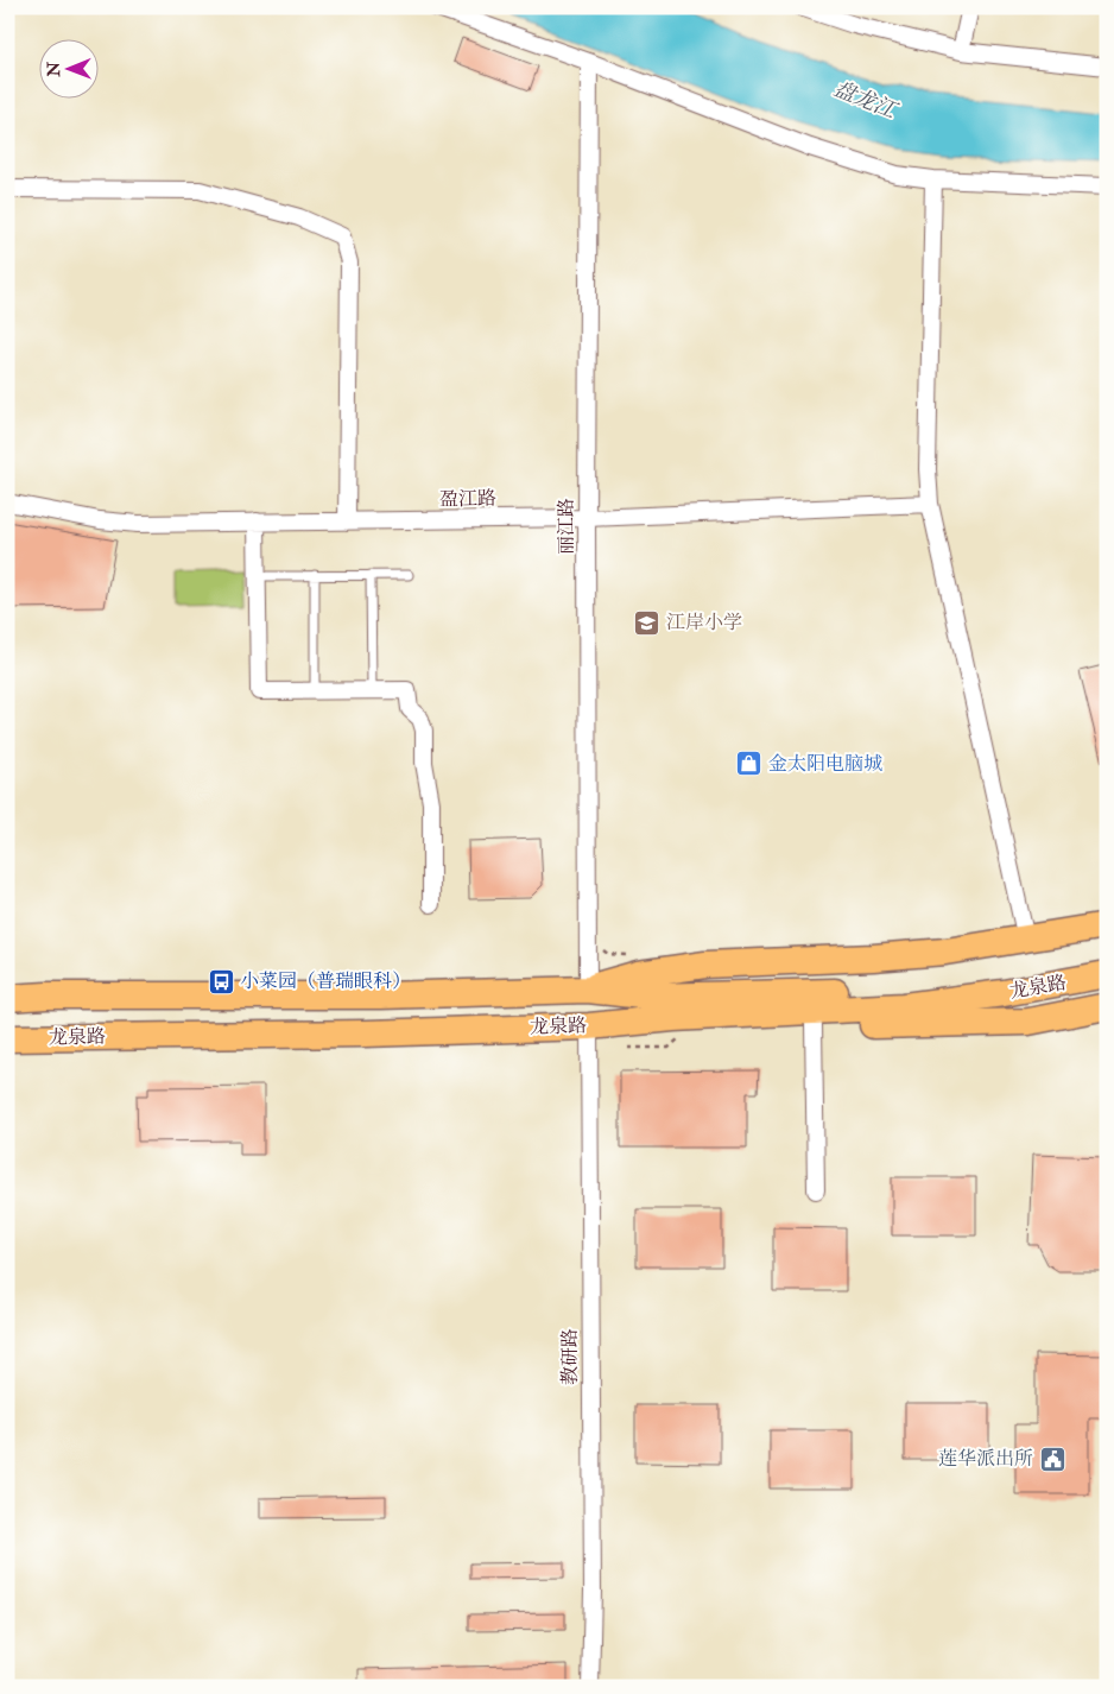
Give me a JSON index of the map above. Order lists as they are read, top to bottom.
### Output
{
  "streets": {
    "main road": ["龙泉路"],
    "street": ["盈江路", "丽江路", "教研路"]
  },
  "crossings": [
    ["盈江路", "丽江路"],
    ["丽江路", "龙泉路"],
    ["龙泉路", "教研路"]
  ],
  "water": ["盘龙江"],
  "places": {
    "school or university": ["江岸小学"],
    "shop": ["金太阳电脑城"],
    "bus stop": ["小菜园（普瑞眼科）"],
    "public building": ["莲华派出所"]
  },
  "north": "left"
}
